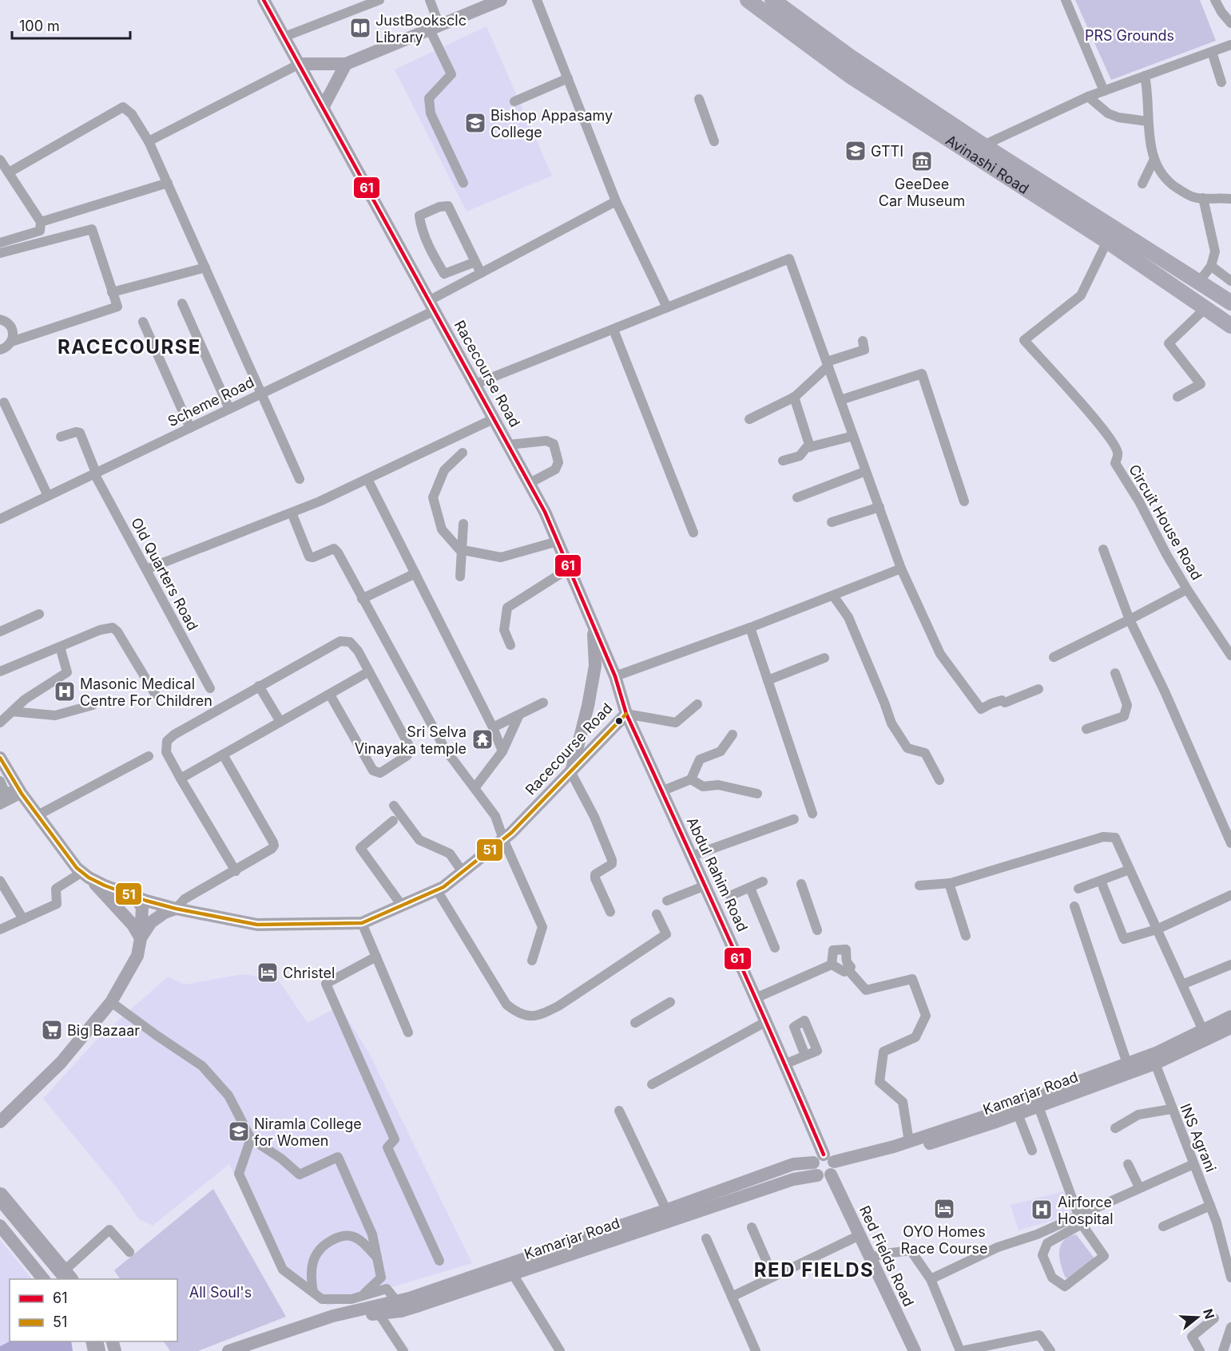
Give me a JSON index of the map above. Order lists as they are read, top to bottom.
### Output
{
  "streets": {
    "main road": ["Avinashi Road"],
    "street": [
      "Racecourse Road",
      "Scheme Road",
      "Circuit House Road",
      "Old Quarters Road",
      "Abdul Rahim Road",
      "Kamarjar Road",
      "INS Agrani",
      "Red Fields Road"
    ]
  },
  "crossings": [
    ["Avinashi Road", "Circuit House Road"],
    ["Racecourse Road", "Scheme Road"],
    ["Racecourse Road", "Abdul Rahim Road"],
    ["Scheme Road", "Old Quarters Road"],
    ["Abdul Rahim Road", "Kamarjar Road"],
    ["Abdul Rahim Road", "Red Fields Road"],
    ["Kamarjar Road", "INS Agrani"],
    ["Kamarjar Road", "Red Fields Road"]
  ],
  "districts": ["RACECOURSE", "RED FIELDS"],
  "parks": ["PRS Grounds", "All Soul's"],
  "places": {
    "library": ["JustBooksclc Library"],
    "school or university": ["Bishop Appasamy College", "GTTI", "Niramla College for Women"],
    "museum": ["GeeDee Car Museum"],
    "hospital": ["Masonic Medical Centre For Children", "Airforce Hospital"],
    "temple": ["Sri Selva Vinayaka temple"],
    "hotel": ["Christel", "OYO Homes Race Course"],
    "supermarket": ["Big Bazaar"]
  },
  "lines": ["transit line 61", "transit line 51"],
  "legend": ["61", "51"],
  "scale_bar": "100 m",
  "north": "right"
}
